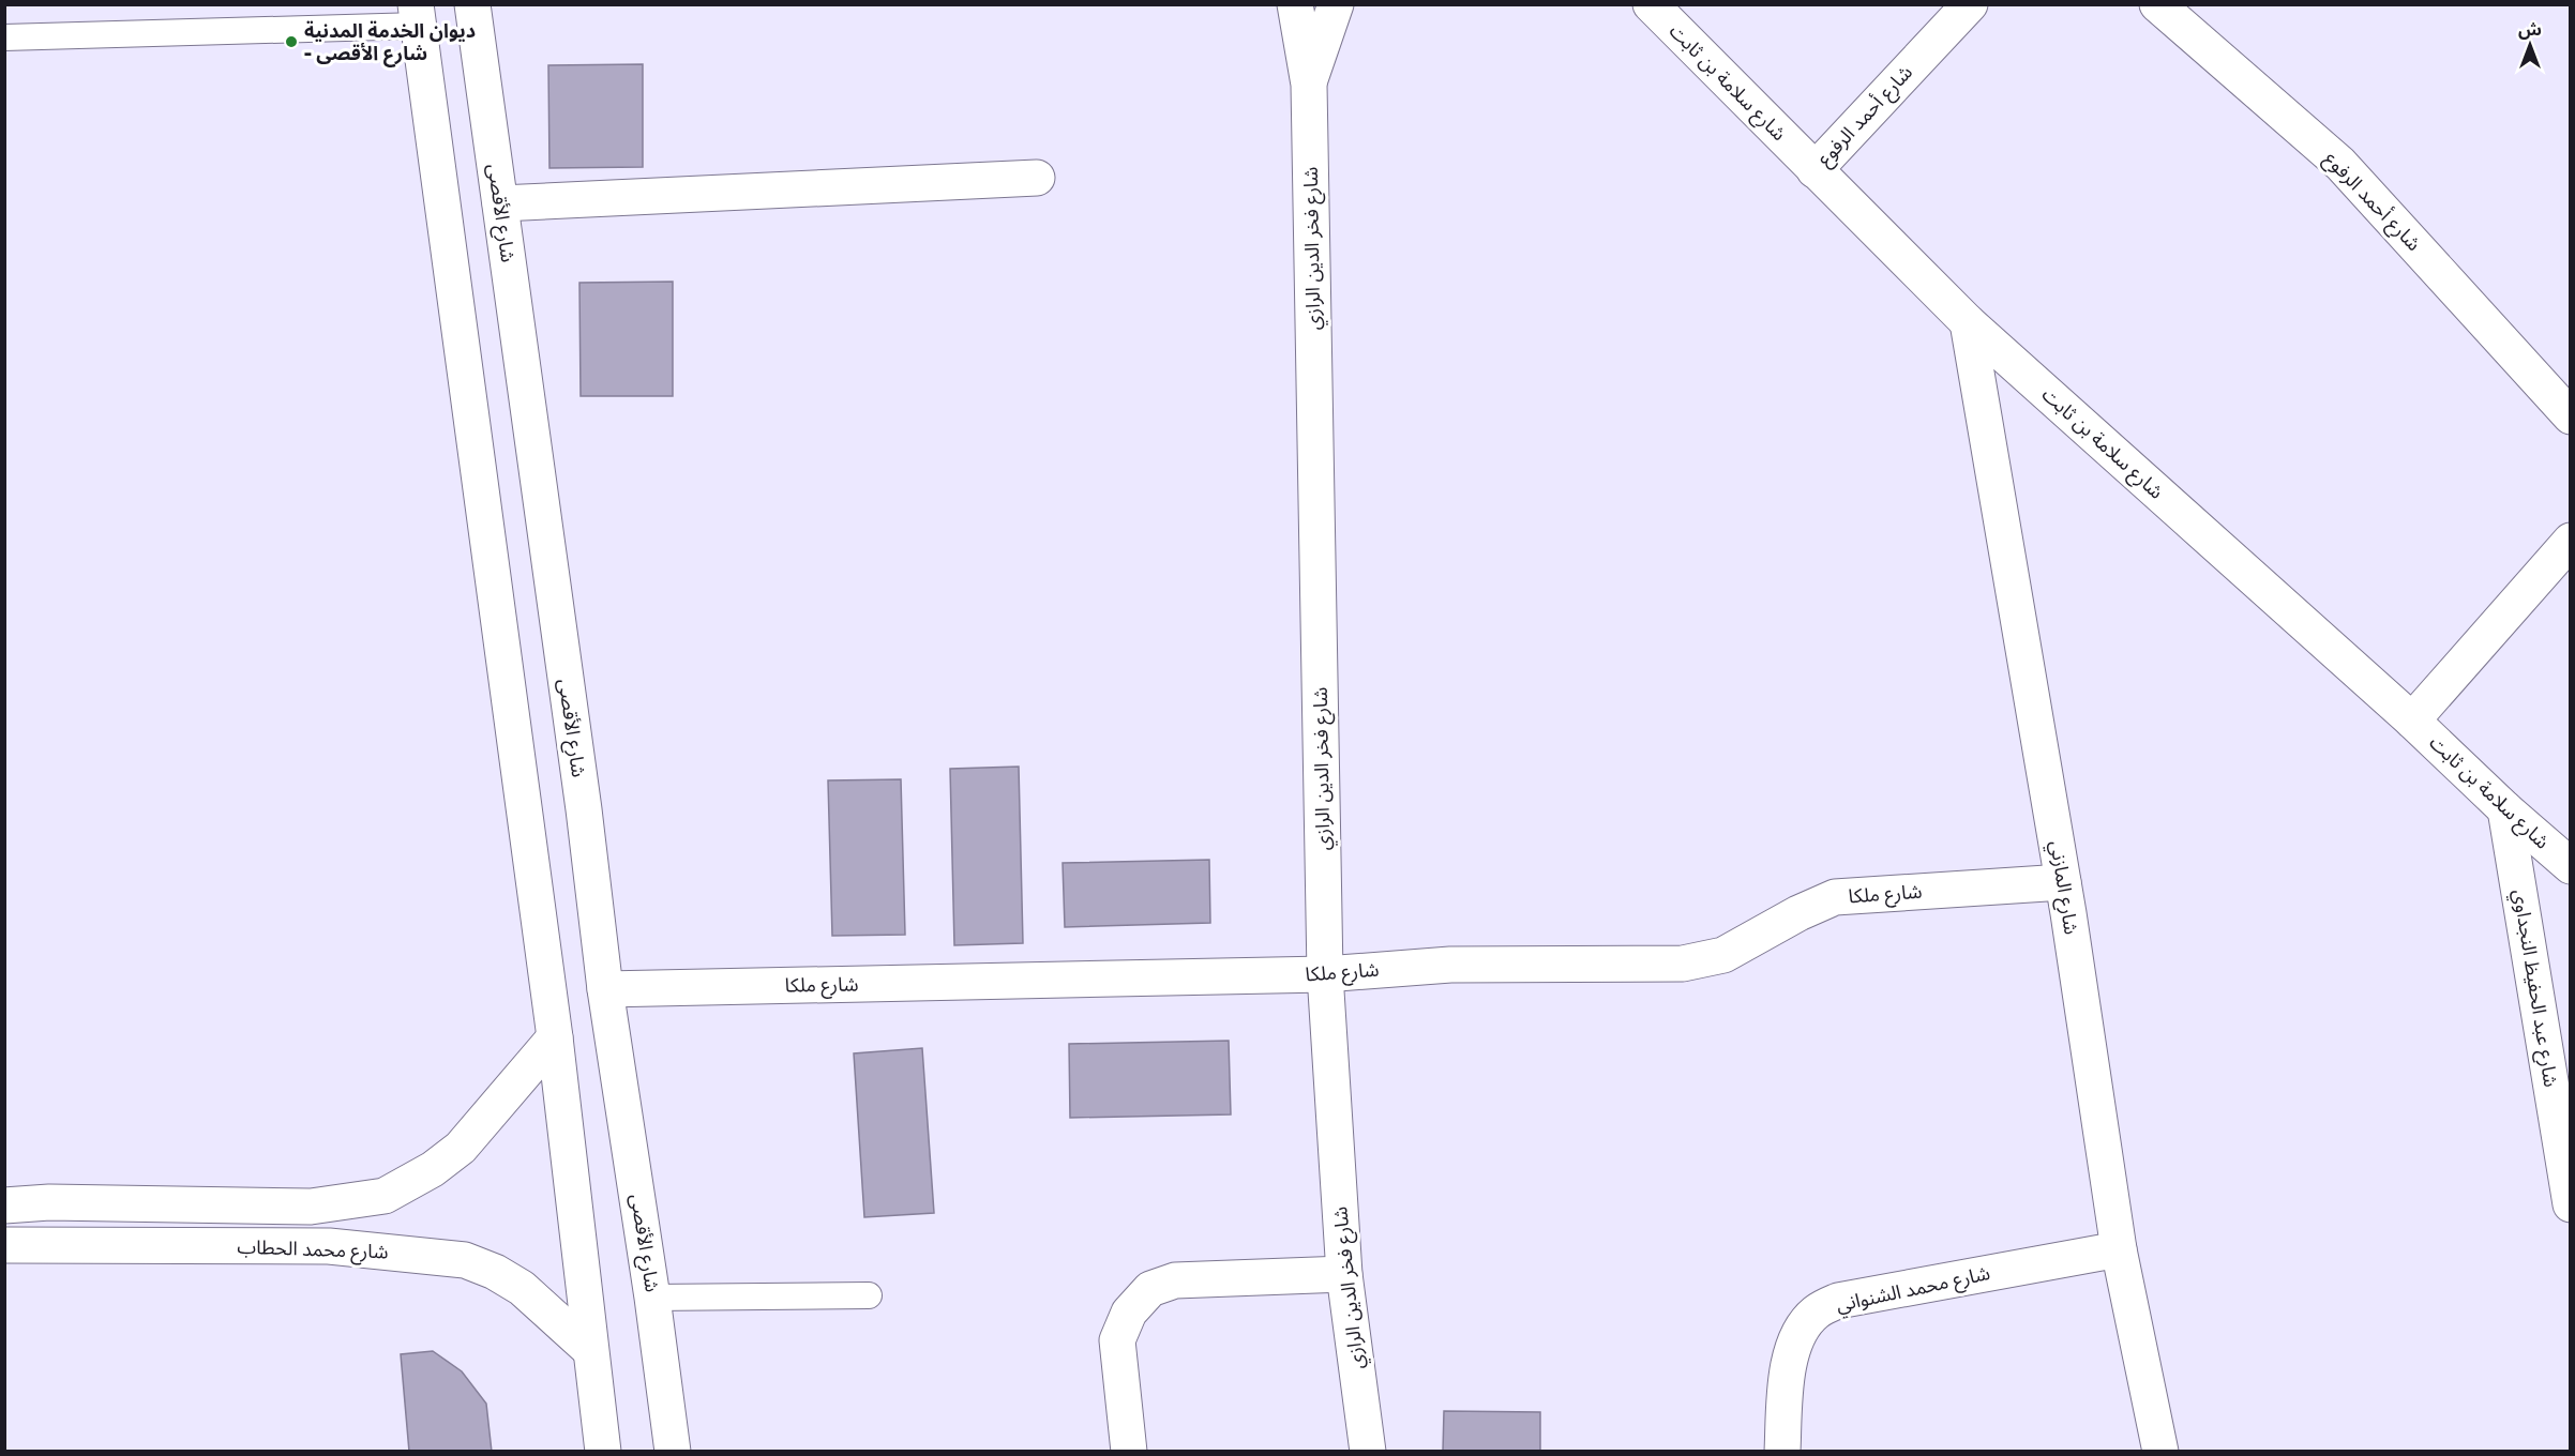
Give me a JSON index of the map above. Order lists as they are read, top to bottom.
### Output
{
  "streets": {
    "street": [
      "شارع سلامة بن ثابت",
      "شارع أحمد الرفوع",
      "شارع الأقصى",
      "شارع فخر الدين الرازي",
      "شارع المازني",
      "شارع ملكا",
      "شارع عبد الحفيظ النجداوي",
      "شارع محمد الحطاب",
      "شارع محمد الشنواني"
    ]
  },
  "crossings": [
    ["شارع سلامة بن ثابت", "شارع أحمد الرفوع"],
    ["شارع سلامة بن ثابت", "شارع المازني"],
    ["شارع سلامة بن ثابت", "شارع عبد الحفيظ النجداوي"],
    ["شارع الأقصى", "شارع ملكا"],
    ["شارع فخر الدين الرازي", "شارع ملكا"],
    ["شارع المازني", "شارع ملكا"],
    ["شارع المازني", "شارع محمد الشنواني"]
  ],
  "places": ["ديوان الخدمة المدنية - شارع الأقصى"],
  "north": "top"
}
